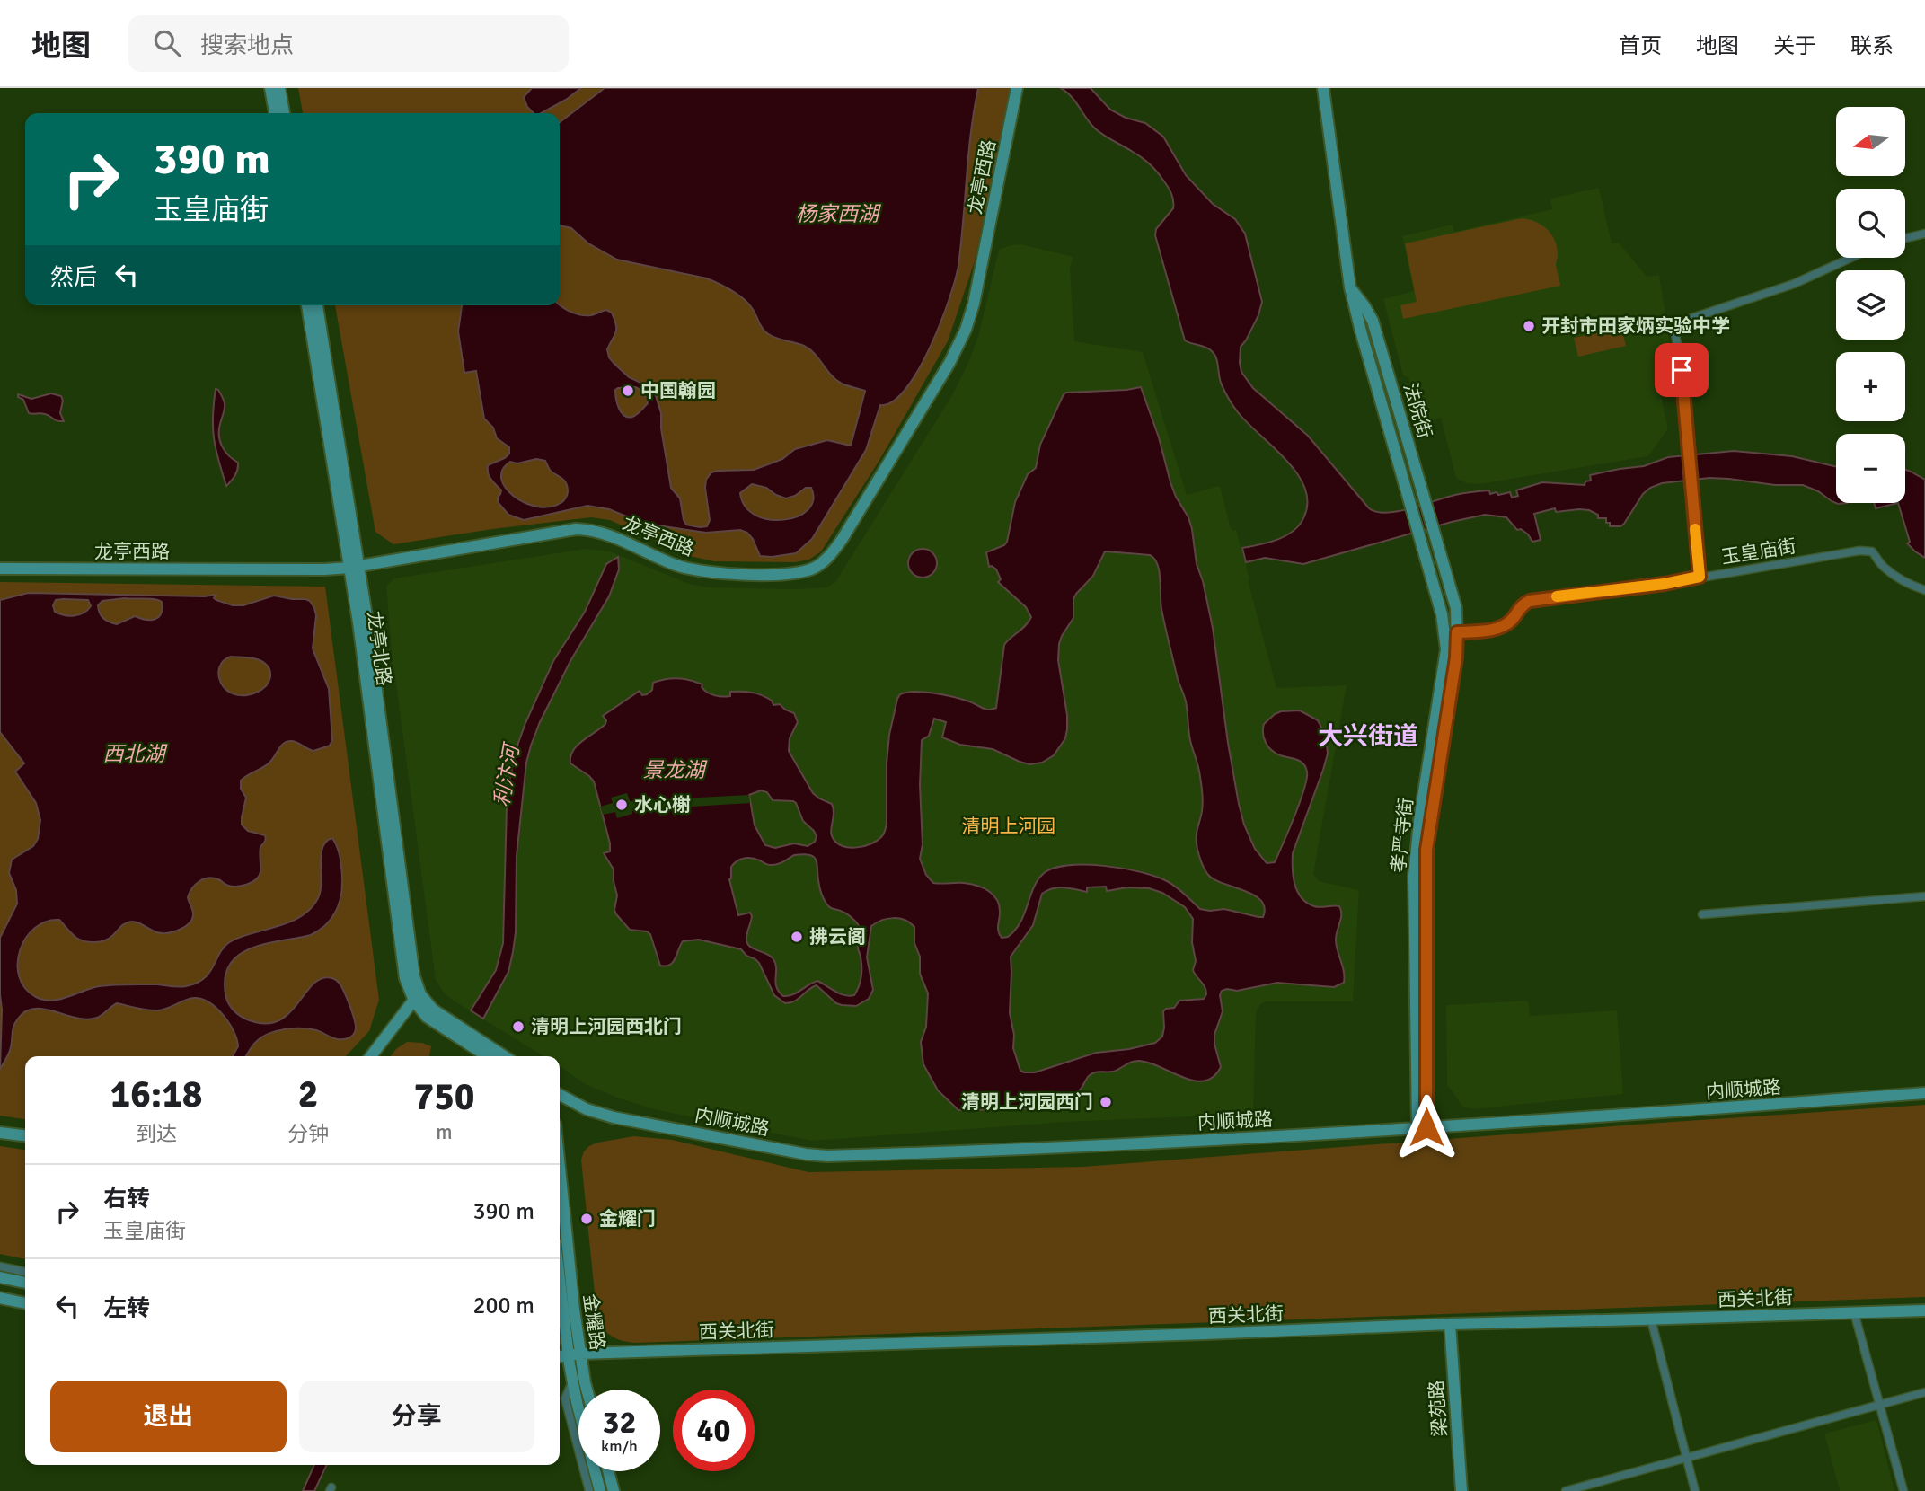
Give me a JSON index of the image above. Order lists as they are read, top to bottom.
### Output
{
  "streets": {
    "street": [
      "龙亭西路",
      "法院街",
      "玉皇庙街",
      "龙亭北路",
      "孝严寺街",
      "内顺城路",
      "西关北街",
      "金耀路",
      "梁苑路"
    ]
  },
  "crossings": [
    ["龙亭西路", "龙亭北路"],
    ["法院街", "孝严寺街"],
    ["玉皇庙街", "孝严寺街"],
    ["孝严寺街", "内顺城路"],
    ["西关北街", "金耀路"],
    ["西关北街", "梁苑路"]
  ],
  "districts": ["大兴街道"],
  "water": [
    "杨家西湖",
    "西北湖",
    "景龙湖",
    "利汴河"
  ],
  "parks": ["清明上河园"],
  "places": [
    "开封市田家炳实验中学",
    "中国翰园",
    "水心榭",
    "拂云阁",
    "清明上河园西北门",
    "清明上河园西门",
    "金耀门"
  ],
  "north": "left",
  "page": {
    "header": "地图",
    "search": "搜索地点",
    "nav": [
      "首页",
      "地图",
      "关于",
      "联系"
    ],
    "map_buttons": ["+", "−"],
    "turn": ["390 m", "玉皇庙街"],
    "then": "然后",
    "eta": [
      "16:18",
      "到达",
      "2",
      "分钟",
      "750",
      "m"
    ],
    "list": [
      {
        "name": "右转",
        "note": "玉皇庙街",
        "value": "390 m"
      },
      {
        "name": "左转",
        "value": "200 m"
      }
    ],
    "buttons": ["退出", "分享"],
    "speed": "32 km/h",
    "limit": "40"
  }
}
